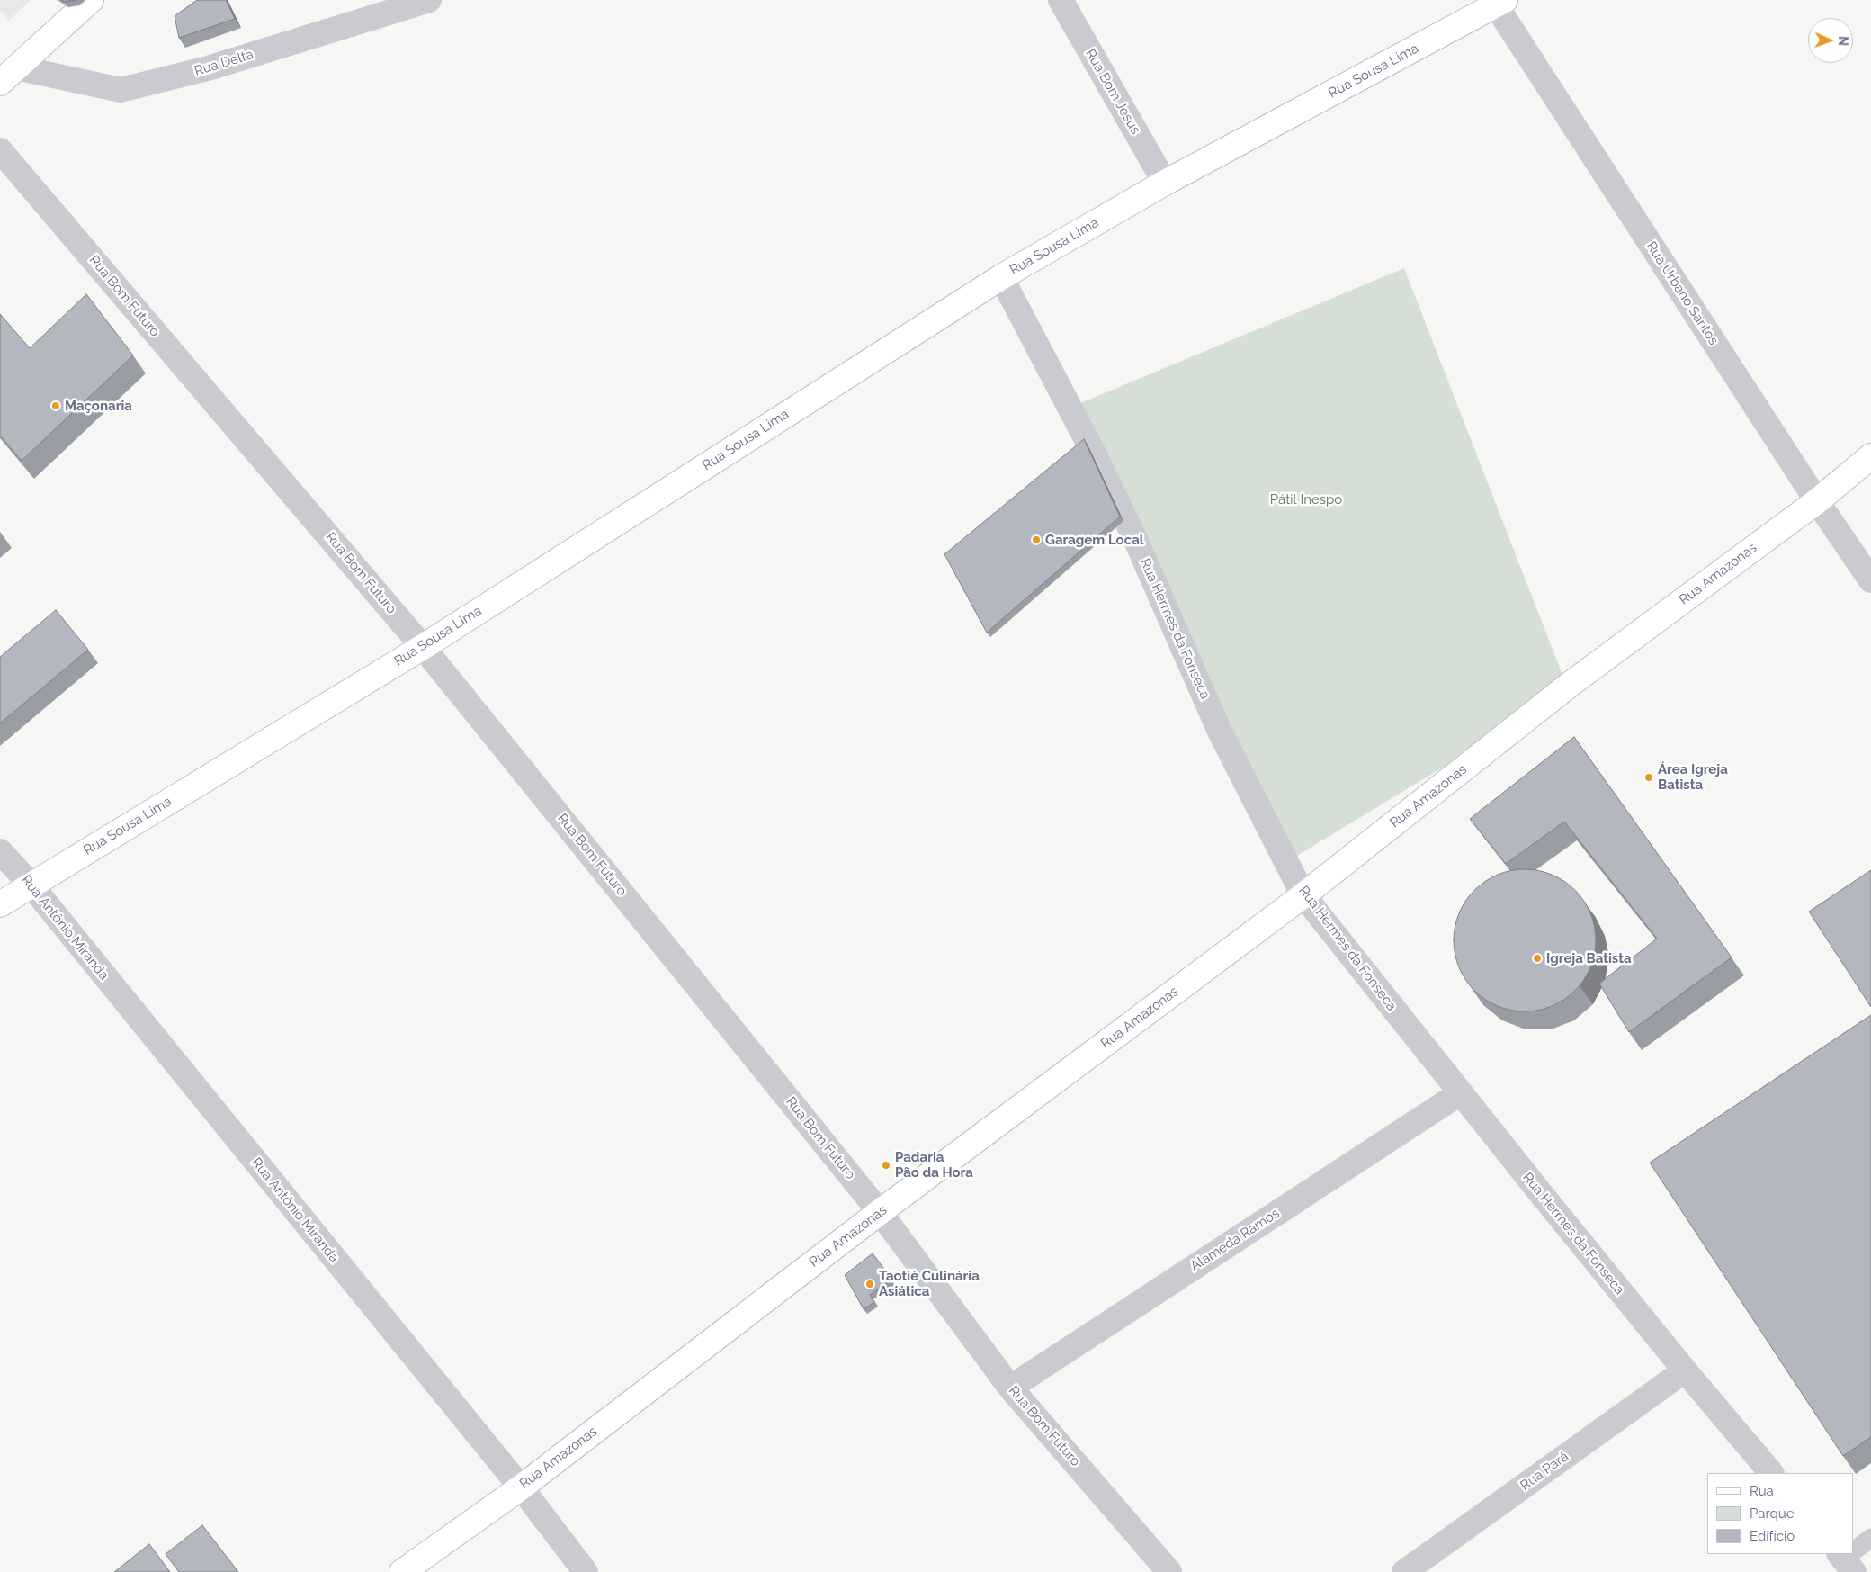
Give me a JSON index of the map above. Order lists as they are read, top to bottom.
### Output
{
  "streets": {
    "street": [
      "Rua Delta",
      "Rua Sousa Lima",
      "Rua Bom Jesus",
      "Rua Urbano Santos",
      "Rua Bom Futuro",
      "Rua Amazonas",
      "Rua Hermes da Fonseca",
      "Rua Antônio Miranda",
      "Alameda Ramos",
      "Rua Pará"
    ]
  },
  "crossings": [
    ["Rua Sousa Lima", "Rua Bom Jesus"],
    ["Rua Sousa Lima", "Rua Urbano Santos"],
    ["Rua Sousa Lima", "Rua Bom Futuro"],
    ["Rua Sousa Lima", "Rua Hermes da Fonseca"],
    ["Rua Sousa Lima", "Rua Antônio Miranda"],
    ["Rua Urbano Santos", "Rua Amazonas"],
    ["Rua Bom Futuro", "Rua Amazonas"],
    ["Rua Bom Futuro", "Alameda Ramos"],
    ["Rua Amazonas", "Rua Hermes da Fonseca"],
    ["Rua Amazonas", "Rua Antônio Miranda"],
    ["Rua Hermes da Fonseca", "Alameda Ramos"],
    ["Rua Hermes da Fonseca", "Rua Pará"]
  ],
  "parks": ["Pátil Inespo"],
  "places": [
    "Maçonaria",
    "Garagem Local",
    "Área Igreja Batista",
    "Igreja Batista",
    "Padaria Pão da Hora",
    "Taotiè Culinária Asiática"
  ],
  "legend": ["Rua", "Parque", "Edifício"],
  "north": "right"
}
